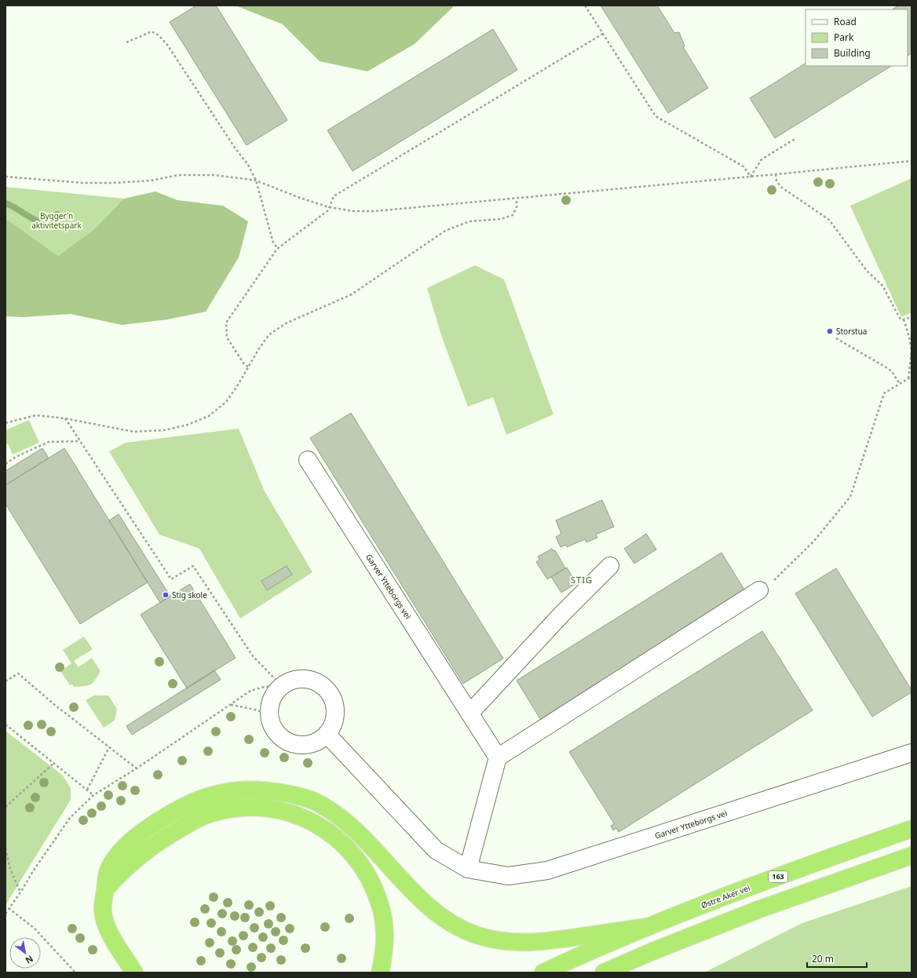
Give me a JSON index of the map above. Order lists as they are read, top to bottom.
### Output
{
  "streets": {
    "highway": ["163", "Østre Aker vei"],
    "street": ["Garver Ytteborgs vei"]
  },
  "districts": ["STIG"],
  "parks": ["Bygger'n aktivitetspark"],
  "places": ["Storstua", "Stig skole"],
  "legend": ["Road", "Park", "Building"],
  "scale_bar": "20 m",
  "north": "bottom right"
}
